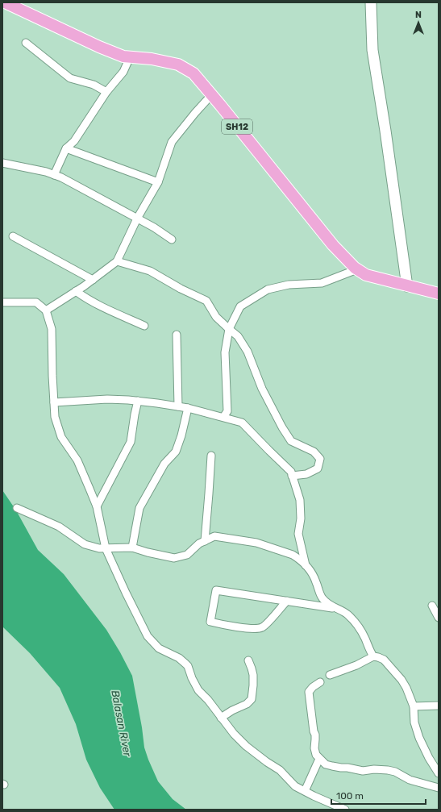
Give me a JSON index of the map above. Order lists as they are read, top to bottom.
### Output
{
  "streets": {
    "main road": ["SH12"]
  },
  "water": ["Balasan River"],
  "scale_bar": "100 m",
  "north": "top"
}
